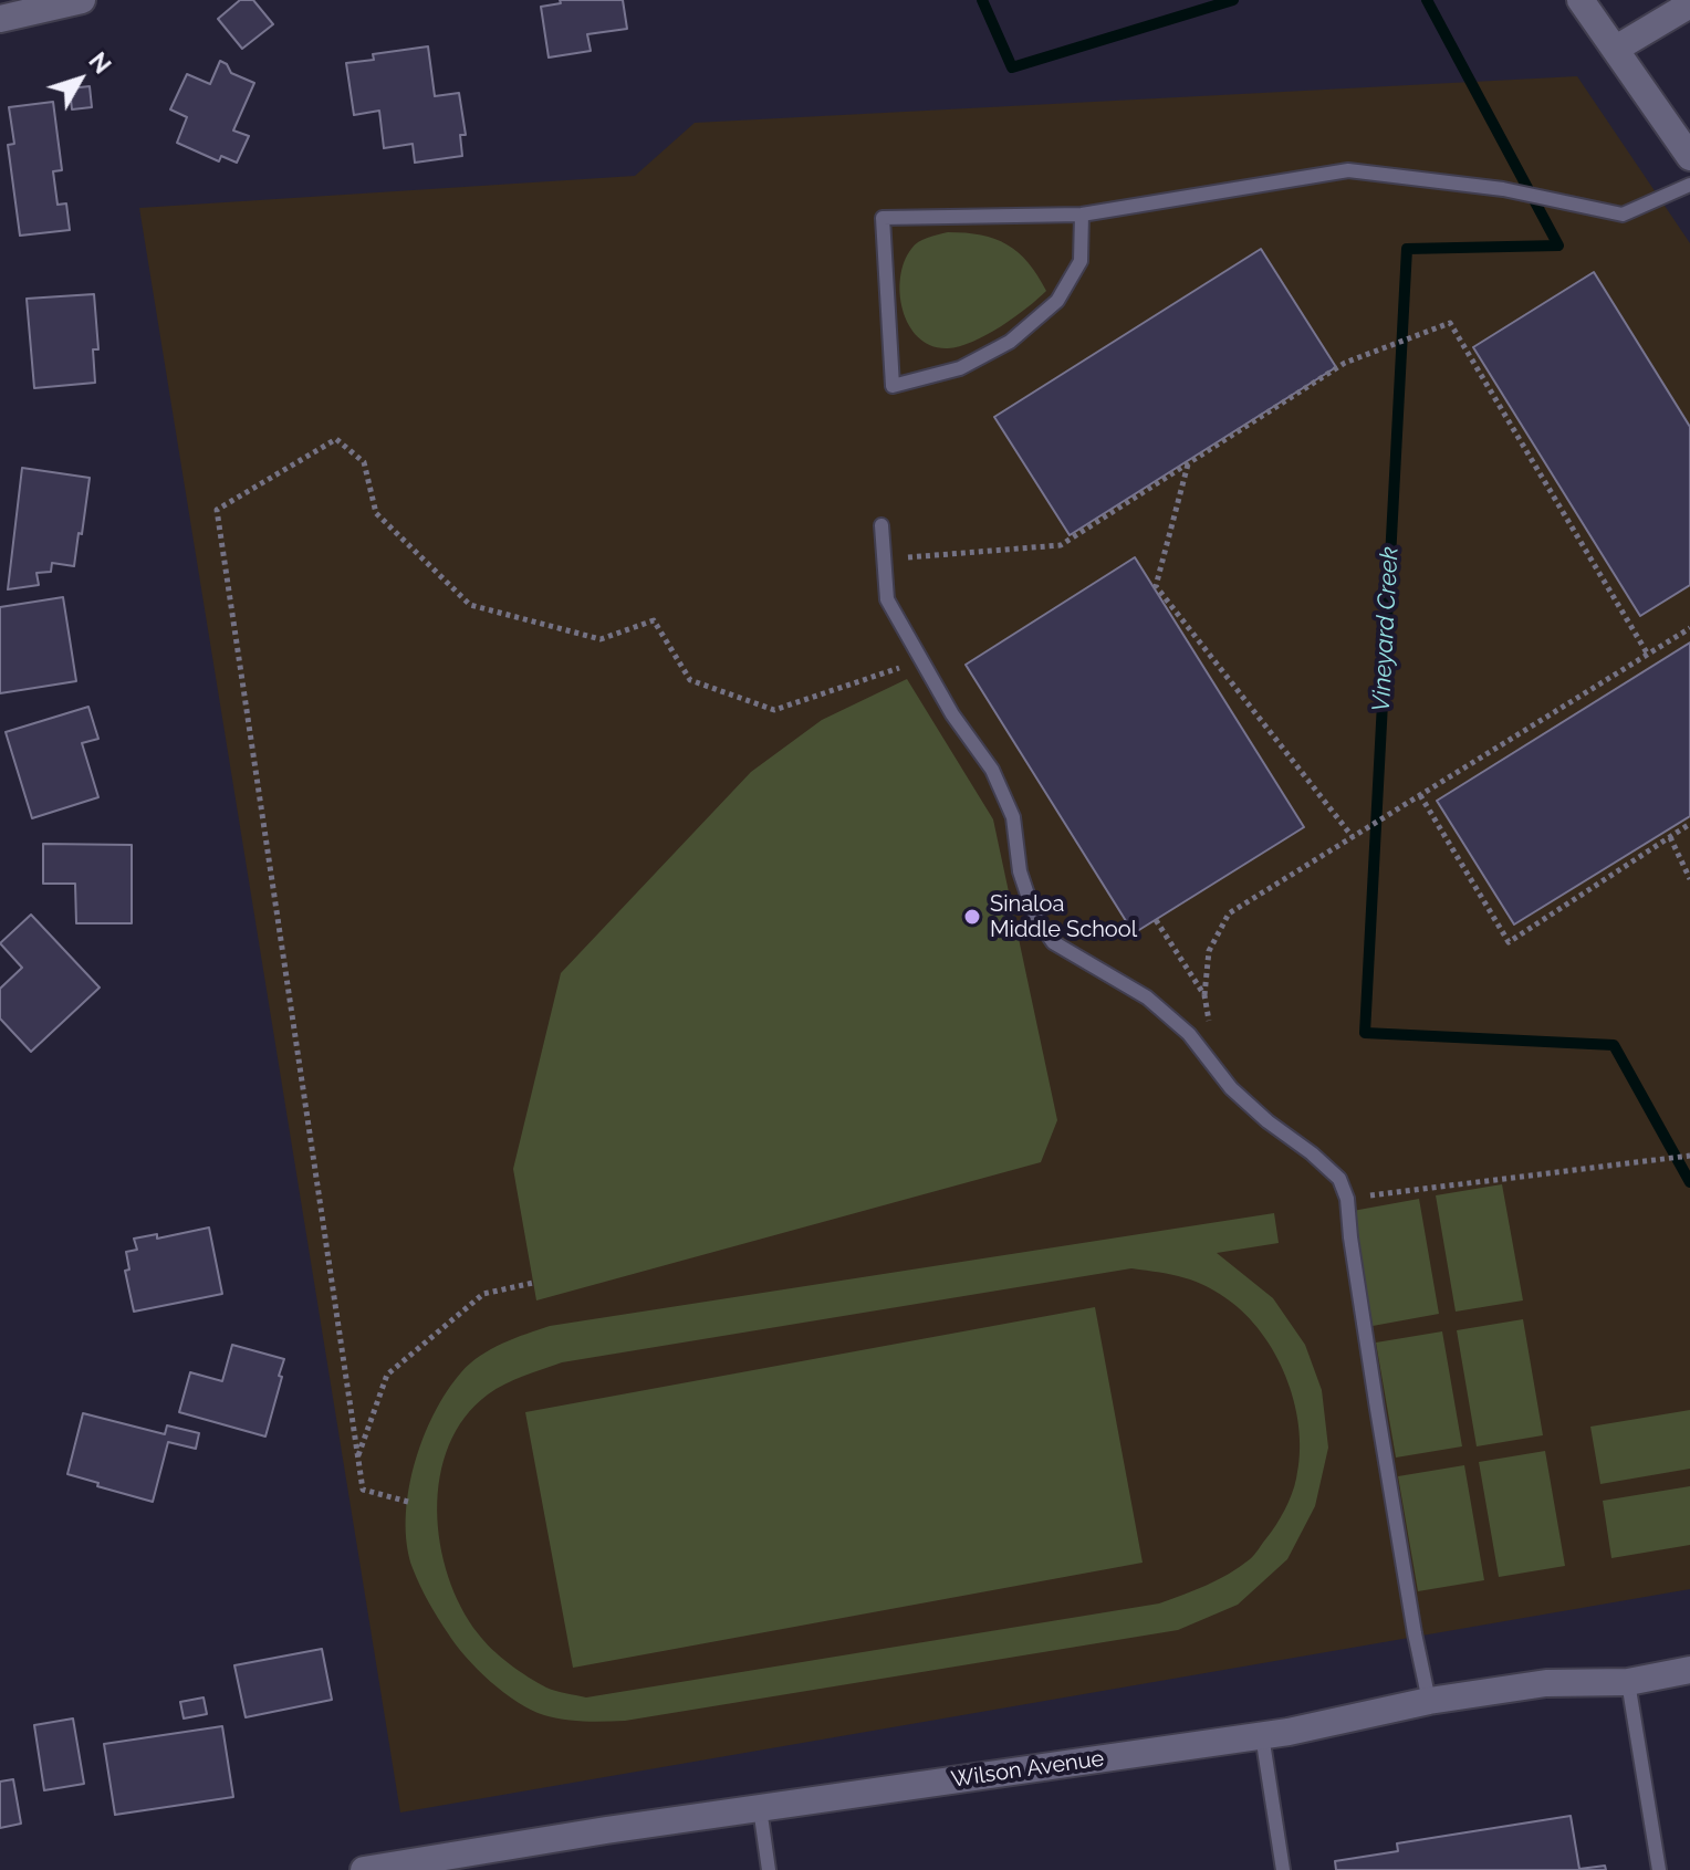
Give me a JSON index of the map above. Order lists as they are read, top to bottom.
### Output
{
  "streets": {
    "street": ["Wilson Avenue"]
  },
  "water": ["Vineyard Creek"],
  "places": ["Sinaloa Middle School"],
  "north": "top right"
}
